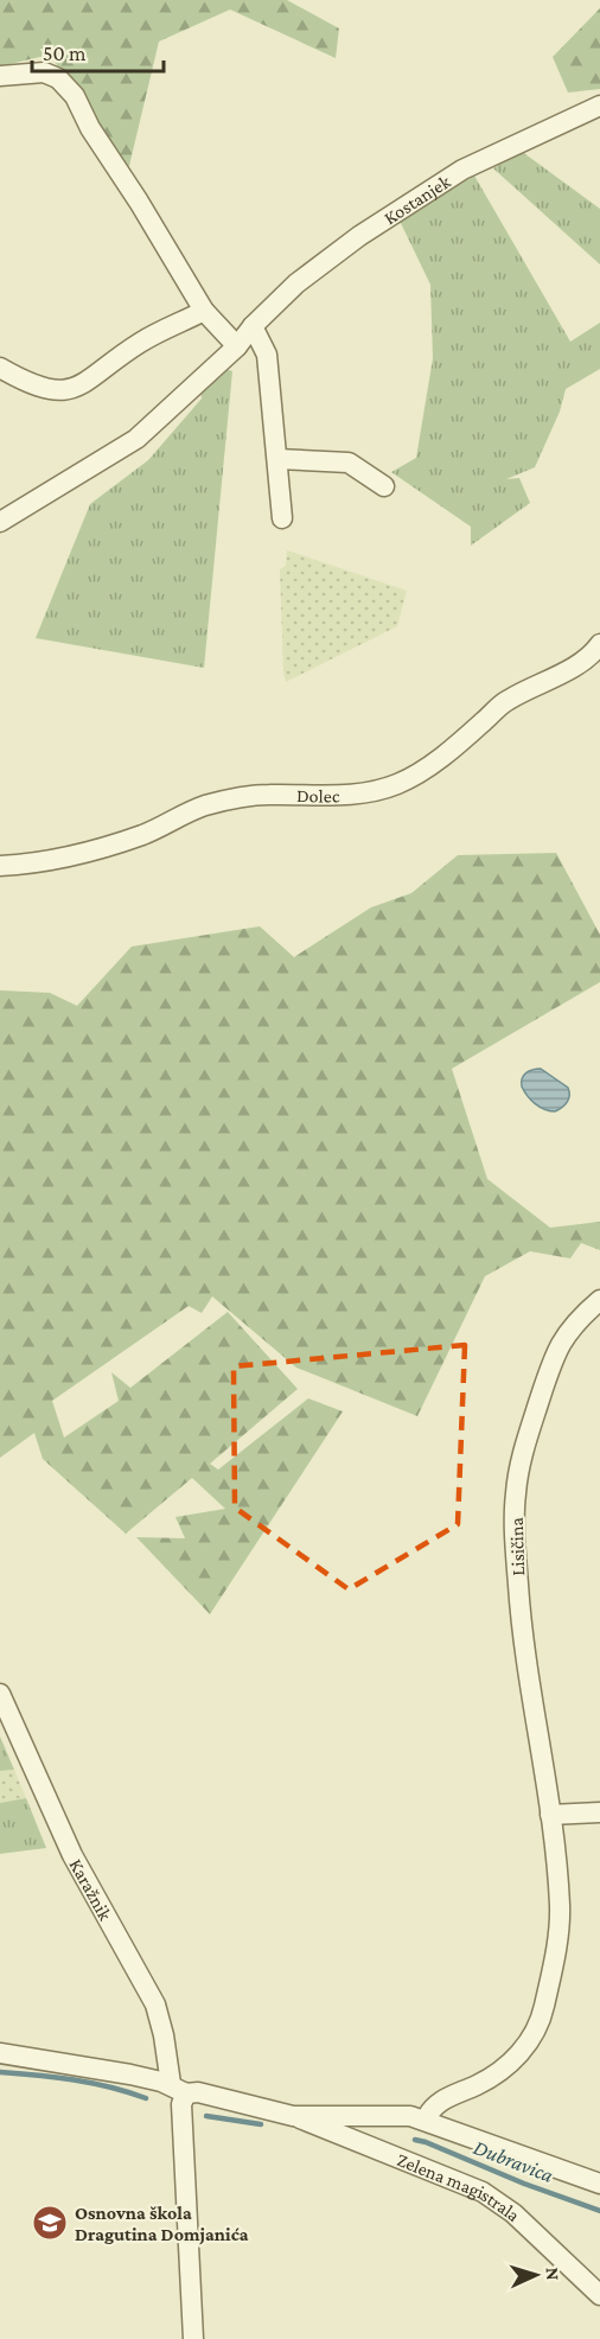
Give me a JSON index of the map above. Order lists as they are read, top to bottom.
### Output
{
  "streets": {
    "street": [
      "Kostanjek",
      "Dolec",
      "Lisičina",
      "Karažnik",
      "Zelena magistrala"
    ]
  },
  "water": ["Dubravica"],
  "places": {
    "school or university": ["Osnovna škola Dragutina Domjanića"]
  },
  "scale_bar": "50 m",
  "north": "right"
}
